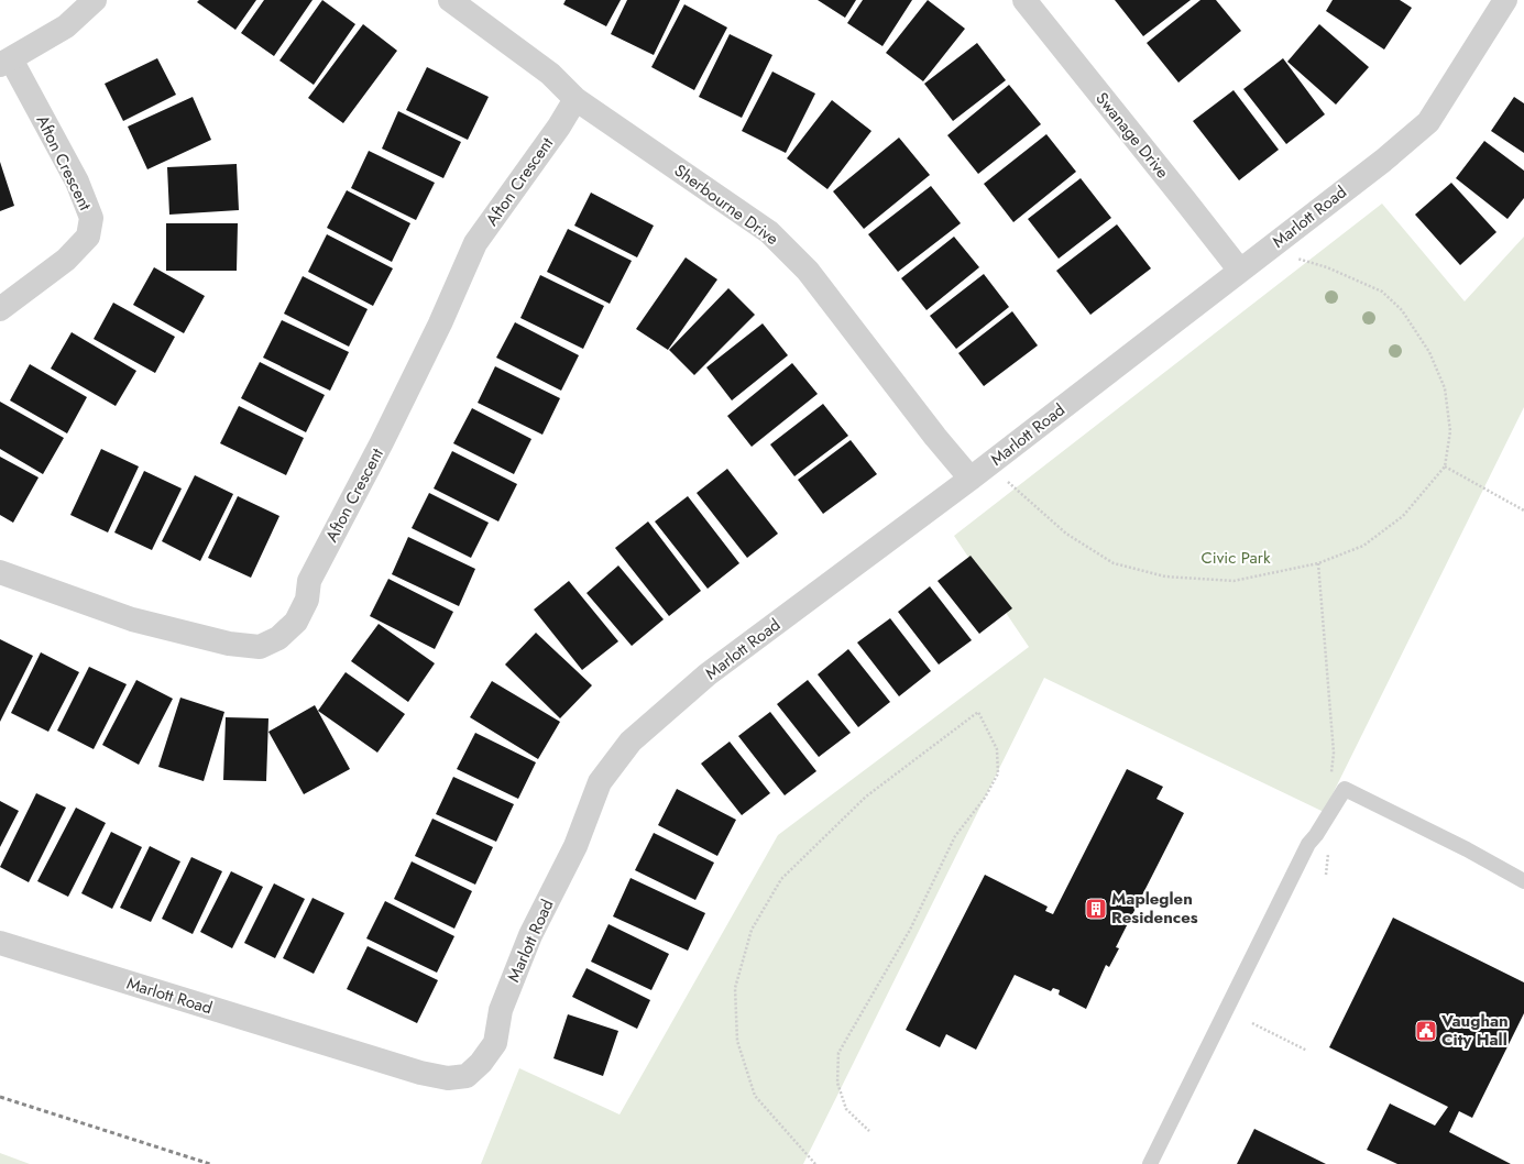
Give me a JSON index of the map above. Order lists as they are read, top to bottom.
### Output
{
  "streets": {
    "street": [
      "Swanage Drive",
      "Afton Crescent",
      "Sherbourne Drive",
      "Marlott Road"
    ]
  },
  "crossings": [
    ["Swanage Drive", "Marlott Road"],
    ["Afton Crescent", "Sherbourne Drive"],
    ["Sherbourne Drive", "Marlott Road"]
  ],
  "parks": ["Civic Park"],
  "places": {
    "building": ["Mapleglen Residences"],
    "public building": ["Vaughan City Hall"]
  }
}
